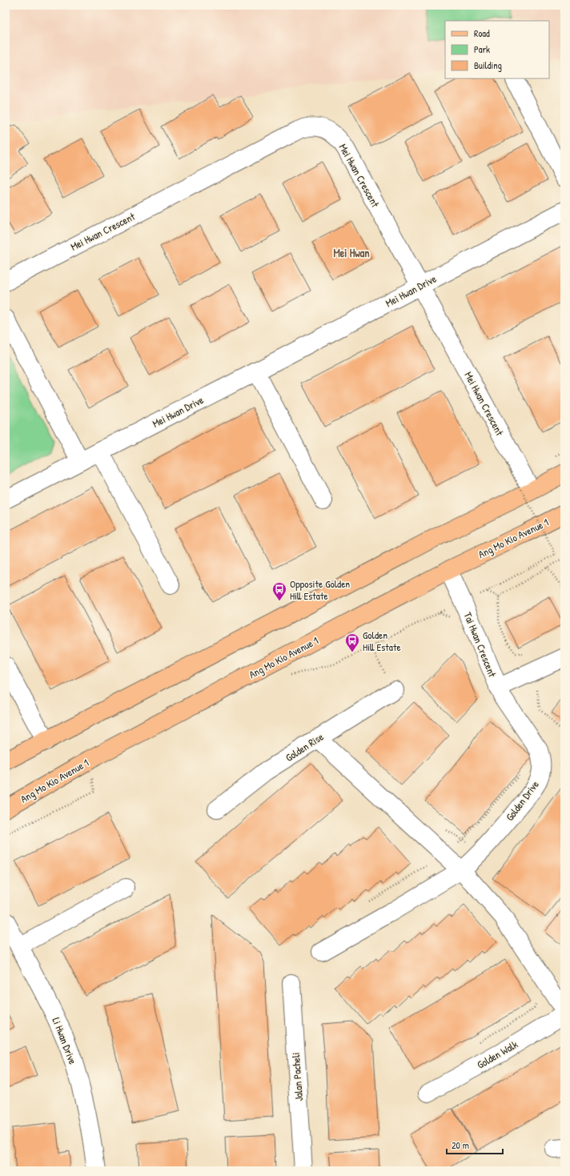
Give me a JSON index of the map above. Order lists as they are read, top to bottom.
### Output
{
  "streets": {
    "main road": ["Ang Mo Kio Avenue 1"],
    "street": [
      "Mei Hwan Crescent",
      "Mei Hwan Drive",
      "Tai Hwan Crescent",
      "Golden Rise",
      "Golden Drive",
      "Li Hwan Drive",
      "Golden Walk",
      "Jalan Pacheli"
    ]
  },
  "crossings": [
    ["Mei Hwan Crescent", "Mei Hwan Drive"],
    ["Ang Mo Kio Avenue 1", "Tai Hwan Crescent"],
    ["Tai Hwan Crescent", "Golden Drive"]
  ],
  "districts": ["Mei Hwan"],
  "places": {
    "bus stop": ["Opposite Golden Hill Estate", "Golden Hill Estate"]
  },
  "legend": ["Road", "Park", "Building"],
  "scale_bar": "20 m"
}
